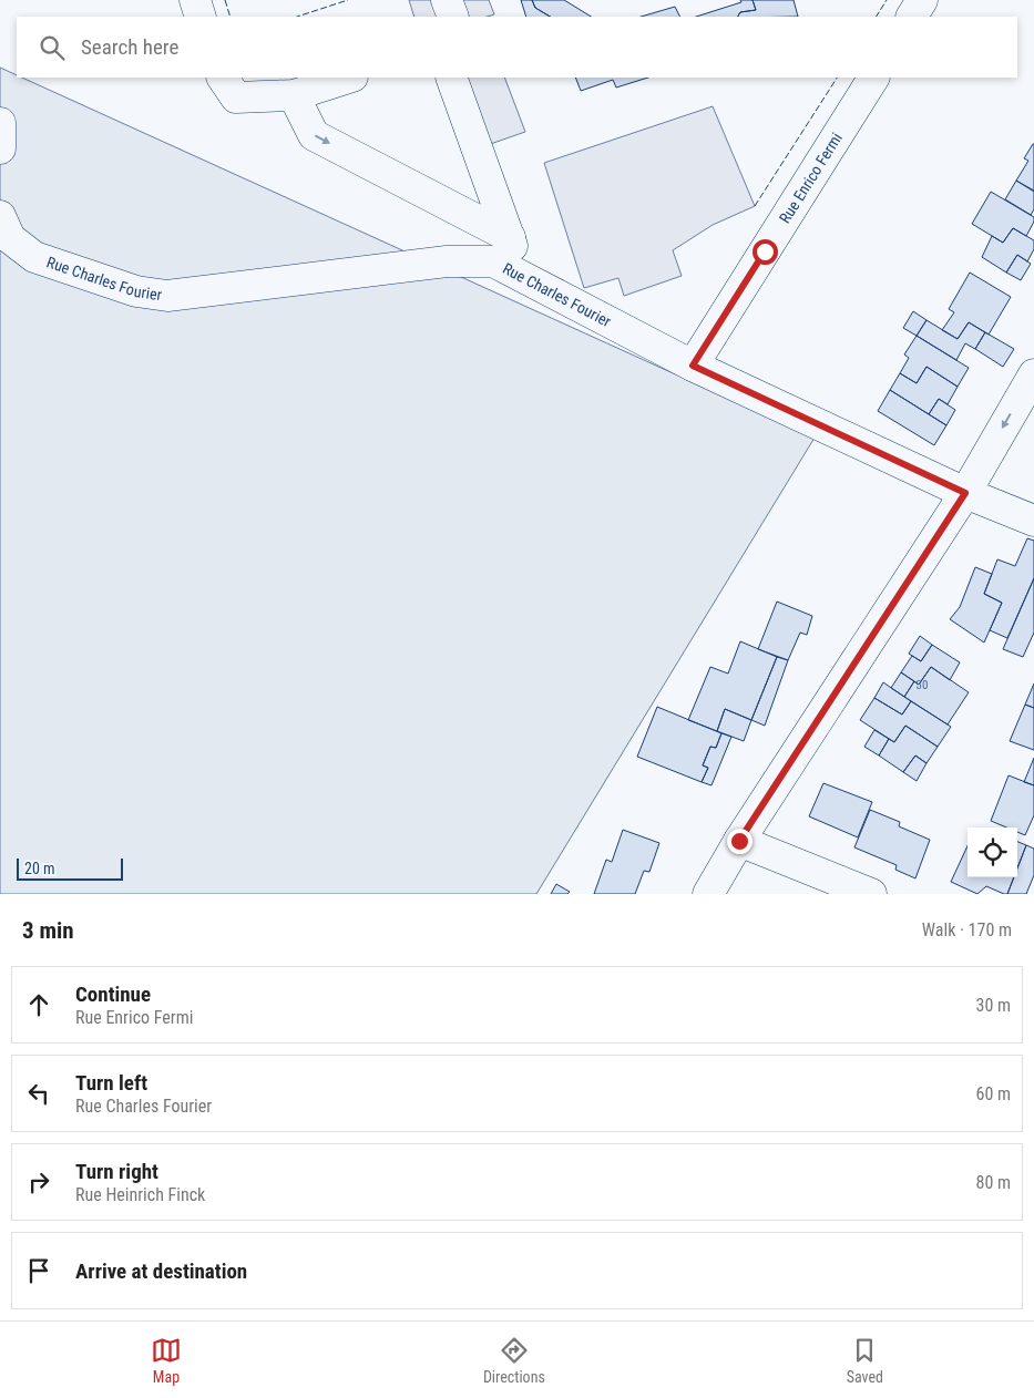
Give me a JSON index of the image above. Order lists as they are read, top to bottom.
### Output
{
  "streets": {
    "street": ["Rue Enrico Fermi", "Rue Charles Fourier"]
  },
  "crossings": [
    ["Rue Enrico Fermi", "Rue Charles Fourier"]
  ],
  "house_numbers": ["30"],
  "scale_bar": "20 m",
  "page": {
    "search": "Search here",
    "scale": "20 m",
    "heading": ["3 min", "Walk · 170 m"],
    "list": [
      ["Continue", "Rue Enrico Fermi", "30 m"],
      ["Turn left", "Rue Charles Fourier", "60 m"],
      ["Turn right", "Rue Heinrich Finck", "80 m"],
      "Arrive at destination"
    ],
    "nav": ["Map", "Directions", "Saved"]
  }
}
